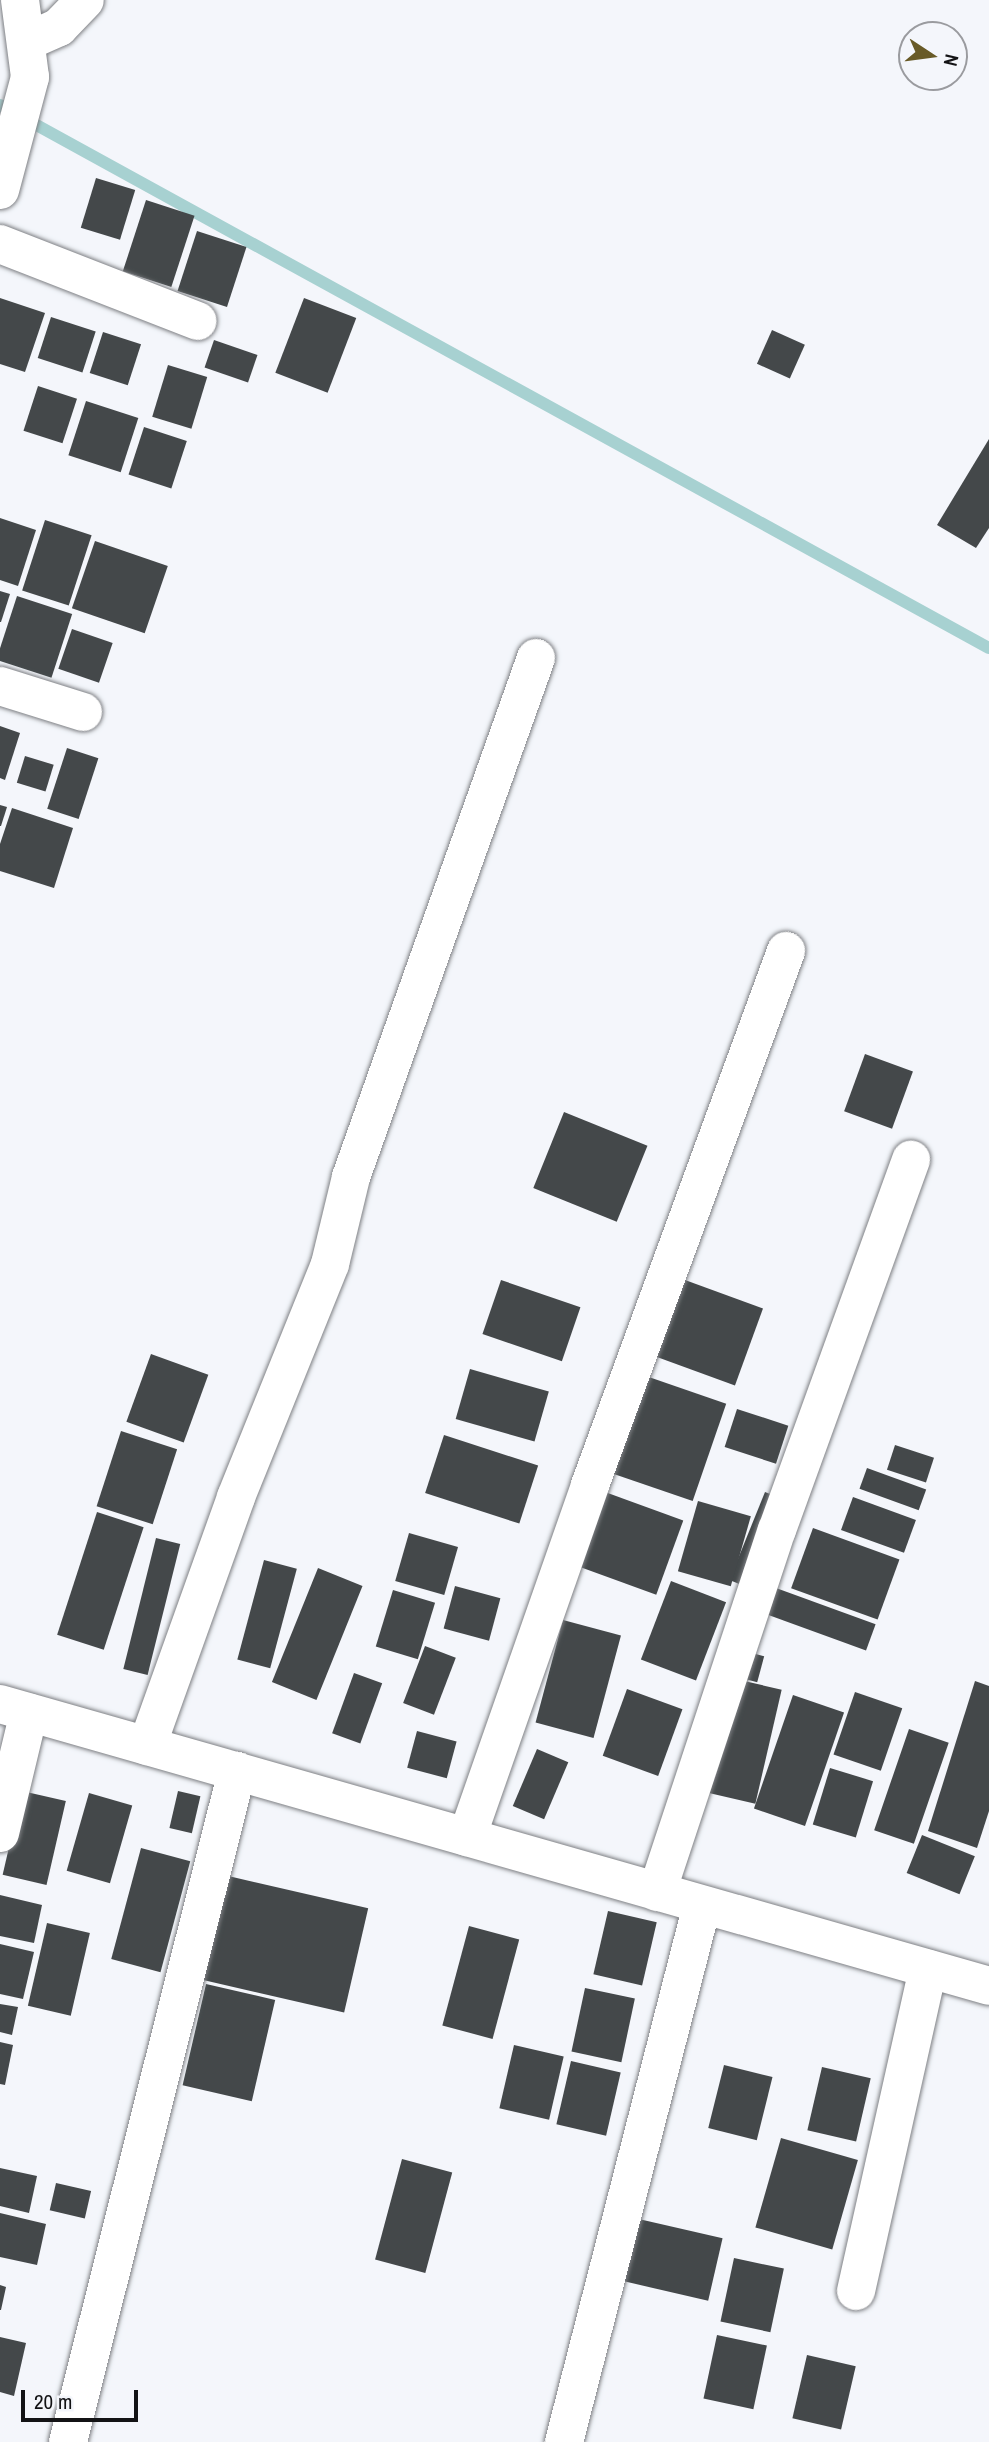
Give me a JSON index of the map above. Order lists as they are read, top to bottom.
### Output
{
  "scale_bar": "20 m",
  "north": "right"
}
